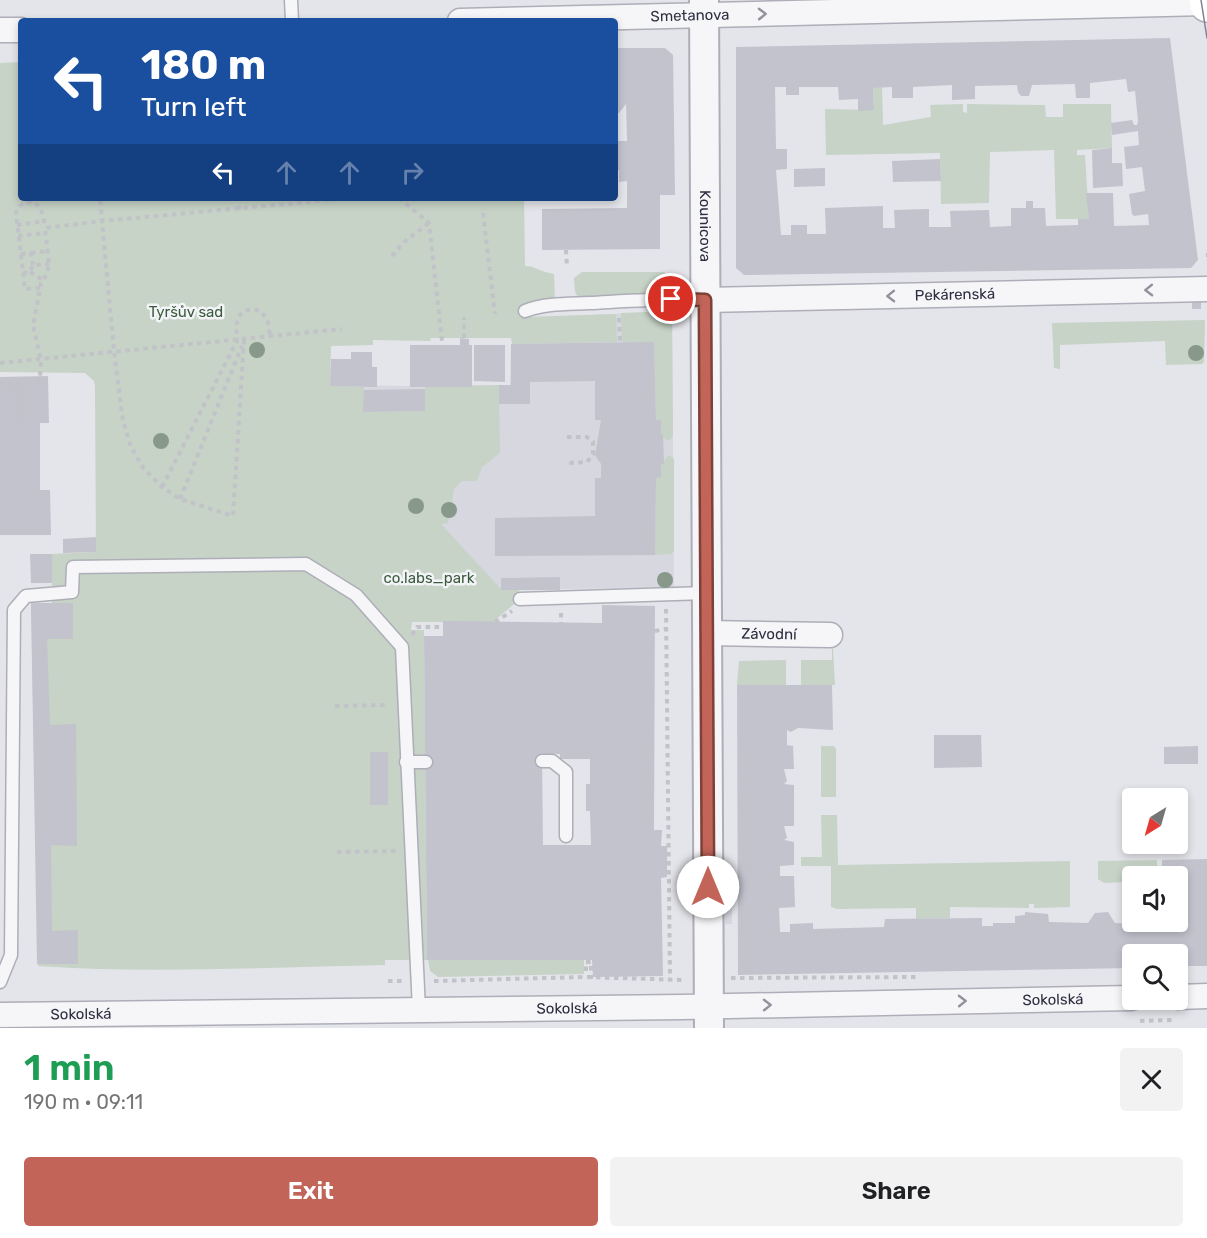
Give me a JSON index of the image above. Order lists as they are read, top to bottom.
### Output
{
  "streets": {
    "street": [
      "Smetanova",
      "Kounicova",
      "Pekárenská",
      "Závodní",
      "Sokolská"
    ]
  },
  "crossings": [
    ["Smetanova", "Kounicova"],
    ["Kounicova", "Pekárenská"],
    ["Kounicova", "Závodní"],
    ["Kounicova", "Sokolská"]
  ],
  "one_way": ["Smetanova", "Pekárenská", "Sokolská"],
  "parks": ["Tyršův sad", "co.labs_park"],
  "north": "bottom left",
  "page": {
    "turn": ["180 m", "Turn left"],
    "heading": ["1 min", "190 m · 09:11"],
    "buttons": ["Exit", "Share"]
  }
}
